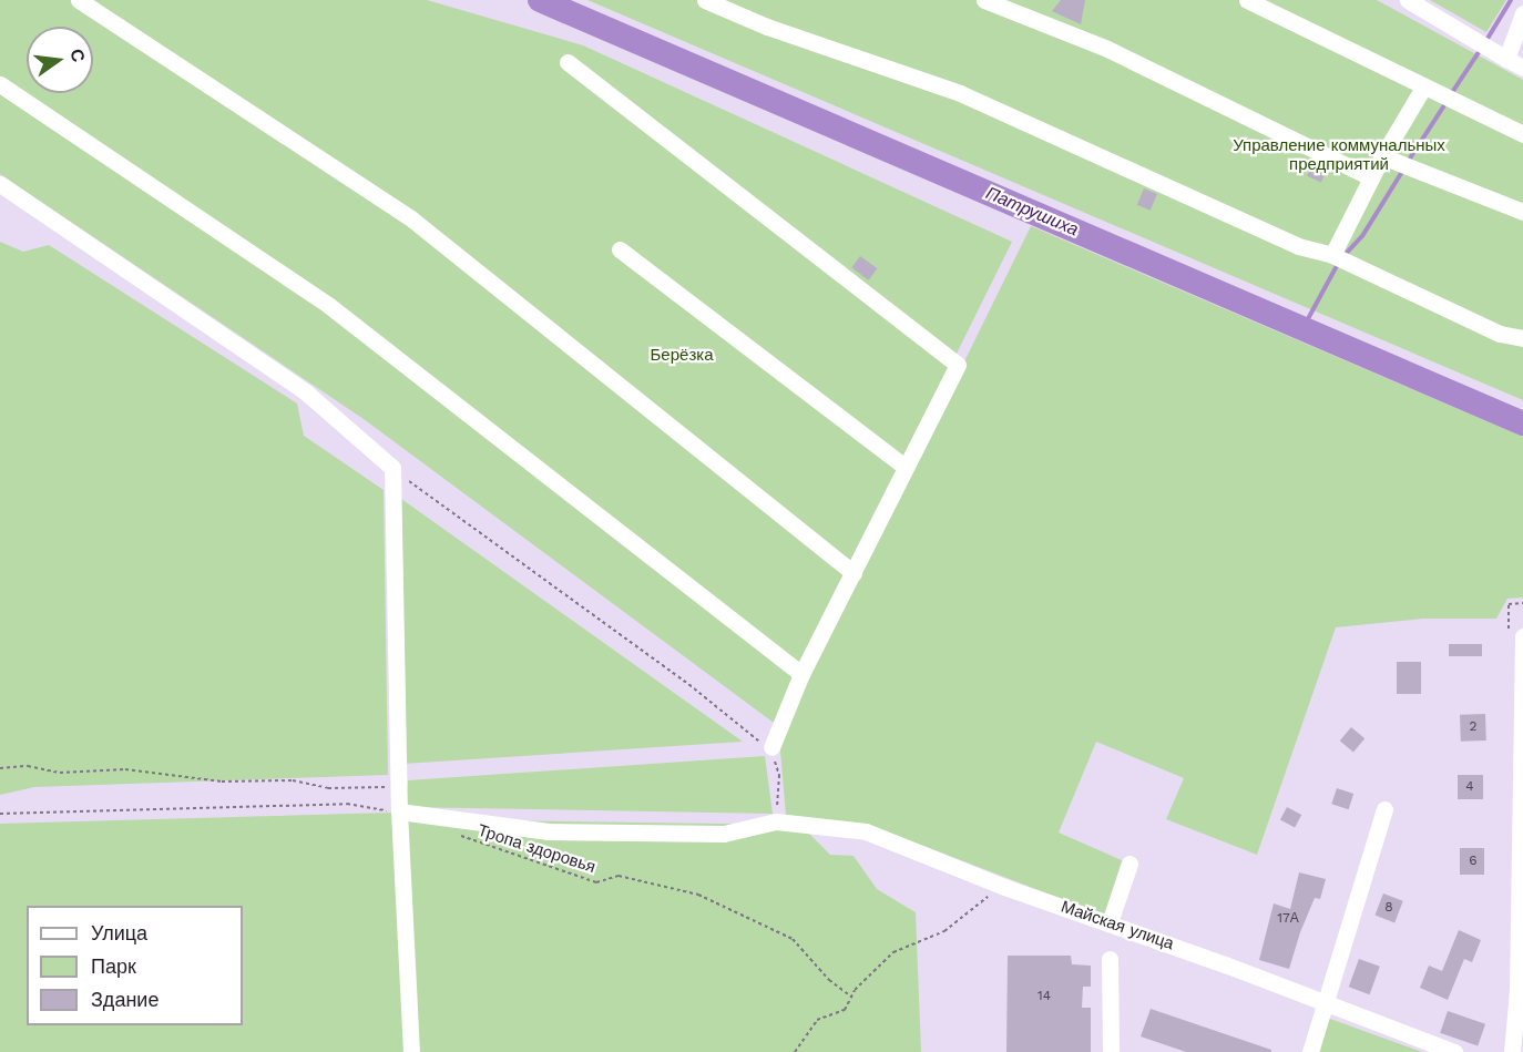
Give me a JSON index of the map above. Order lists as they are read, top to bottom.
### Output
{
  "streets": {
    "street": ["Майская улица"],
    "path": ["Тропа здоровья"]
  },
  "water": ["Патрушиха"],
  "parks": ["Управление коммунальных предприятий", "Берёзка"],
  "house_numbers": [
    "2",
    "4",
    "6",
    "8",
    "17А",
    "14"
  ],
  "legend": ["Улица", "Парк", "Здание"],
  "north": "right"
}
